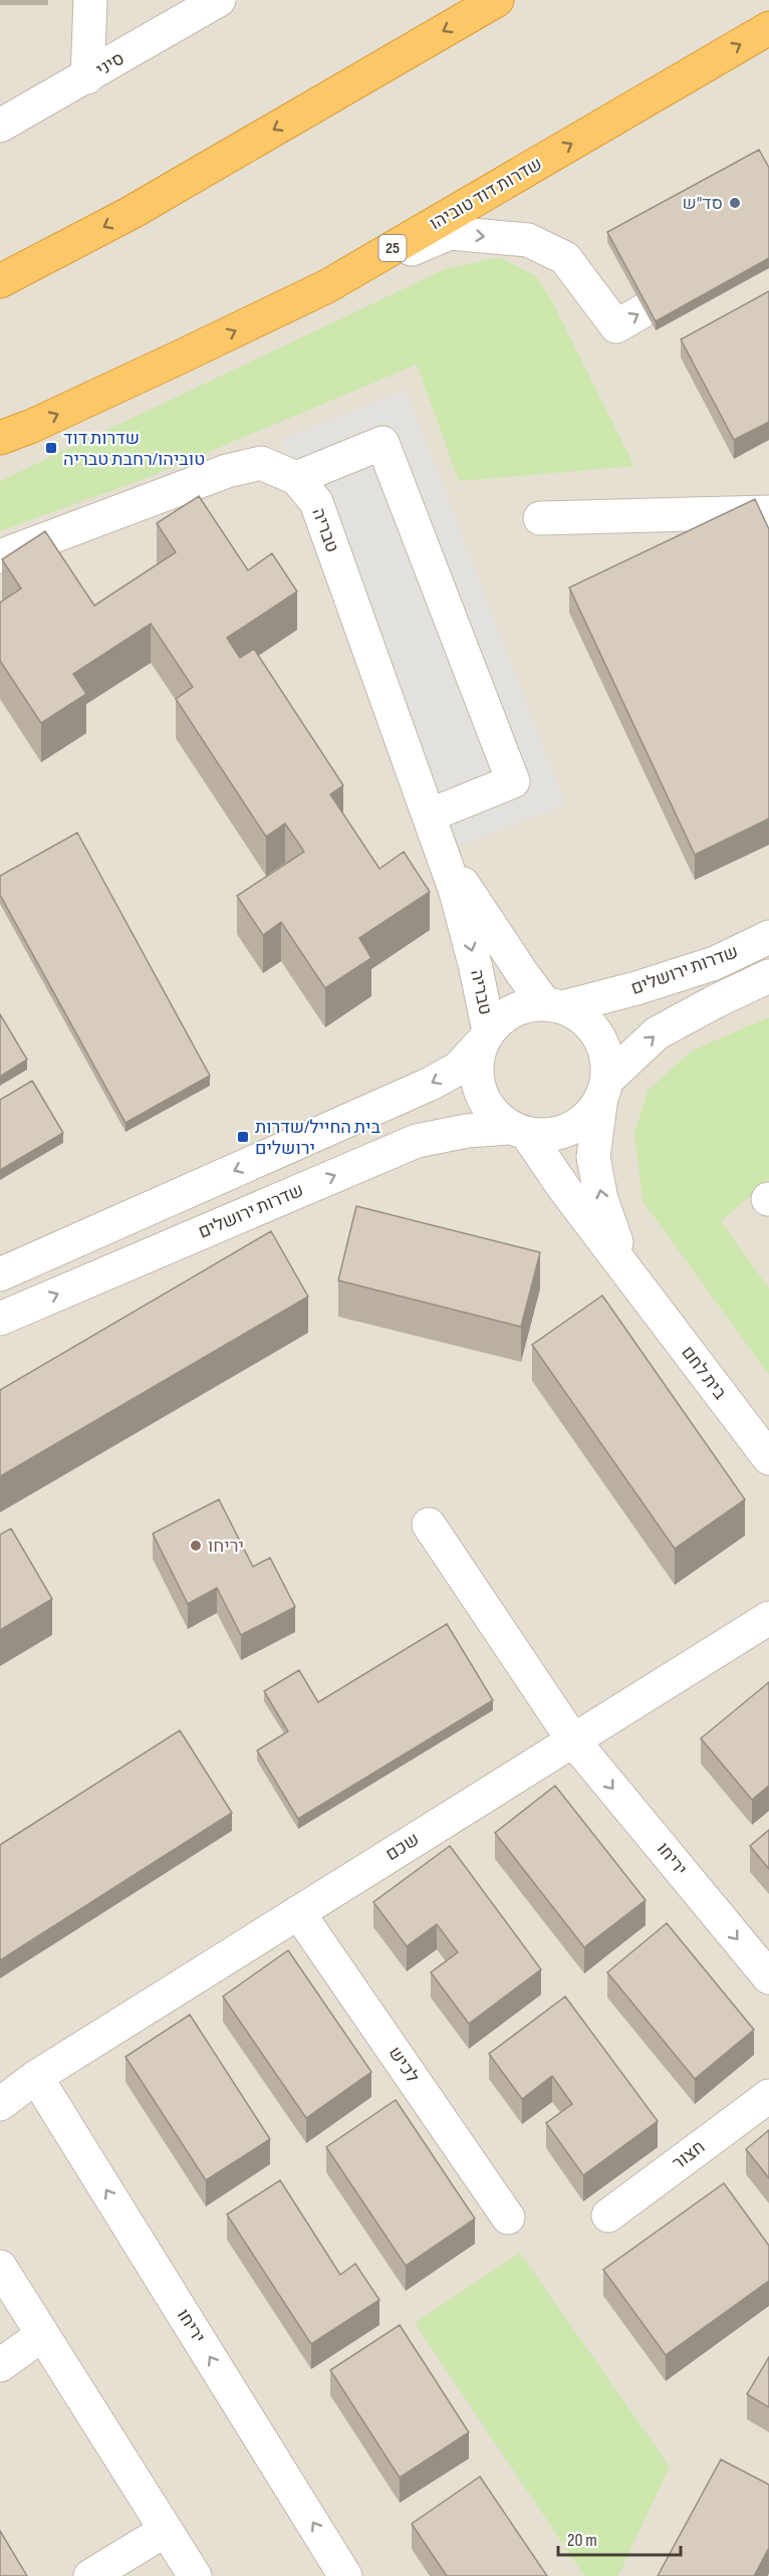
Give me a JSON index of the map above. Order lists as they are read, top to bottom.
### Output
{
  "streets": {
    "highway": ["שדרות דוד טוביהו", "25"],
    "street": [
      "סיני",
      "טבריה",
      "שדרות ירושלים",
      "בית לחם",
      "שכם",
      "יריחו",
      "לכיש",
      "חצור"
    ]
  },
  "crossings": [
    ["טבריה", "שדרות ירושלים"],
    ["טבריה", "בית לחם"],
    ["שדרות ירושלים", "בית לחם"],
    ["שכם", "יריחו"],
    ["שכם", "לכיש"]
  ],
  "places": {
    "other": ["סד\"ש", "יריחו"],
    "transit": ["שדרות דוד טוביהו/רחבת טבריה", "בית החייל/שדרות ירושלים"]
  },
  "scale_bar": "20 m"
}
